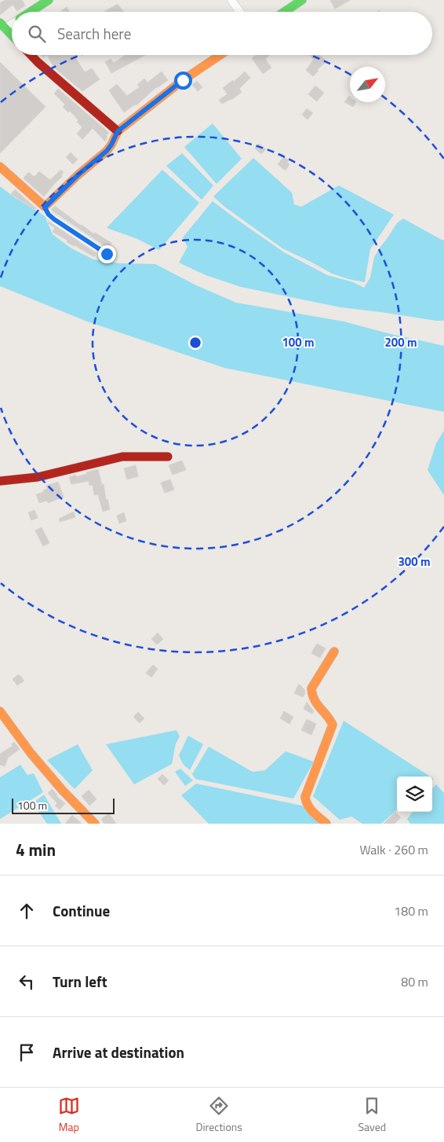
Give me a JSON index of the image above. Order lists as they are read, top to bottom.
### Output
{
  "scale_bar": "100 m",
  "north": "top right",
  "page": {
    "search": "Search here",
    "scale": "100 m",
    "heading": ["4 min", "Walk · 260 m"],
    "list": [
      ["Continue", "180 m"],
      ["Turn left", "80 m"],
      "Arrive at destination"
    ],
    "nav": ["Map", "Directions", "Saved"]
  },
  "rings": ["100 m", "200 m", "300 m"]
}
